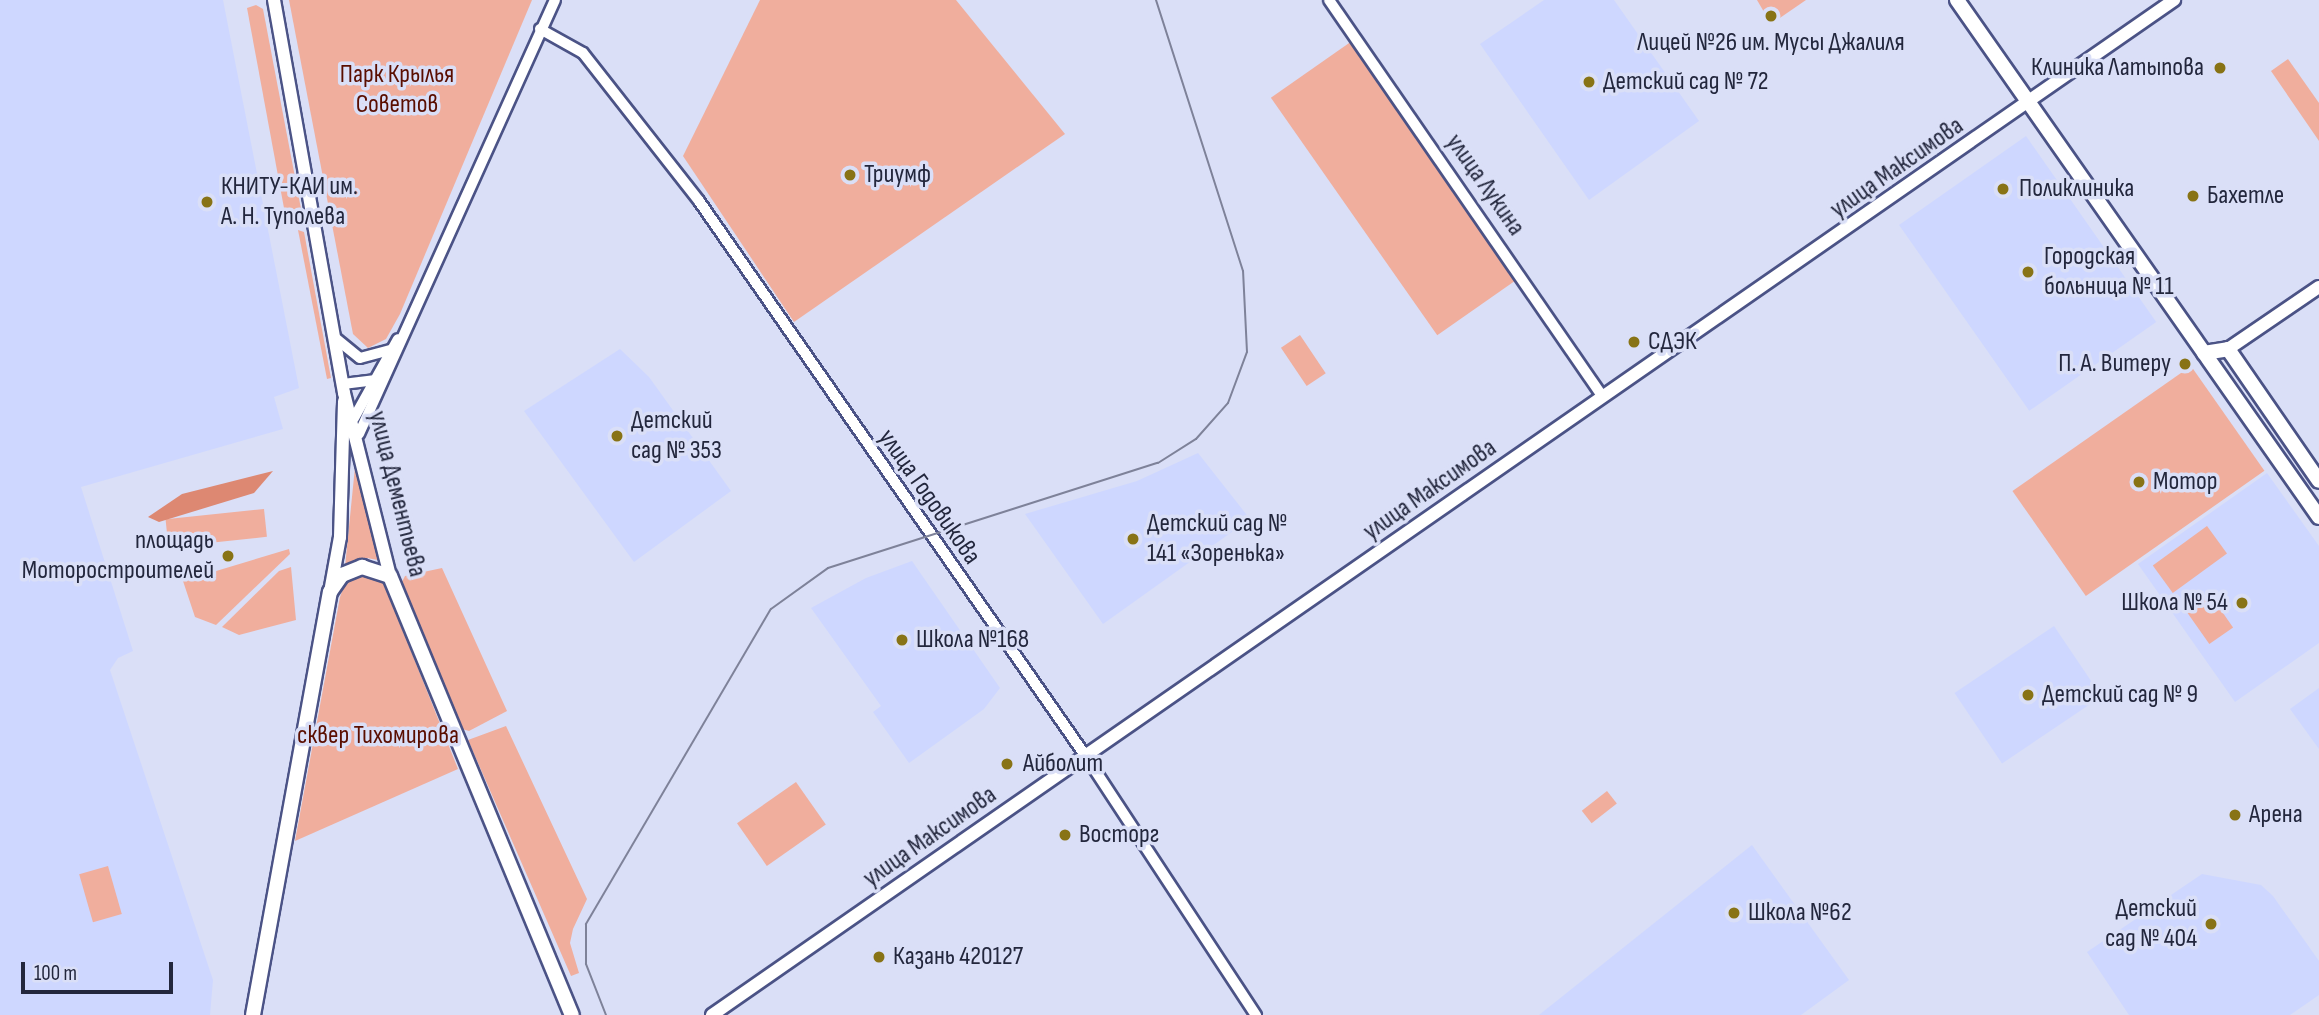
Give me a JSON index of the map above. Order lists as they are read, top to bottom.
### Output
{
  "streets": {
    "main road": ["улица Максимова", "улица Дементьева"],
    "street": ["улица Лукина", "улица Годовикова"]
  },
  "crossings": [
    ["улица Максимова", "улица Лукина"],
    ["улица Максимова", "улица Годовикова"]
  ],
  "parks": ["Парк Крылья Советов", "сквер Тихомирова"],
  "places": [
    "Лицей №26 им. Мусы Джалиля",
    "Клиника Латыпова",
    "Детский сад № 72",
    "Триумф",
    "Поликлиника",
    "Бахетле",
    "КНИТУ-КАИ им. А. Н. Туполева",
    "Городская больница № 11",
    "СДЭК",
    "П. А. Витеру",
    "Детский сад № 353",
    "Мотор",
    "Детский сад № 141 «Зоренька»",
    "площадь Моторостроителей",
    "Школа № 54",
    "Школа №168",
    "Детский сад № 9",
    "Айболит",
    "Арена",
    "Восторг",
    "Школа №62",
    "Детский сад № 404",
    "Казань 420127"
  ],
  "scale_bar": "100 m"
}
